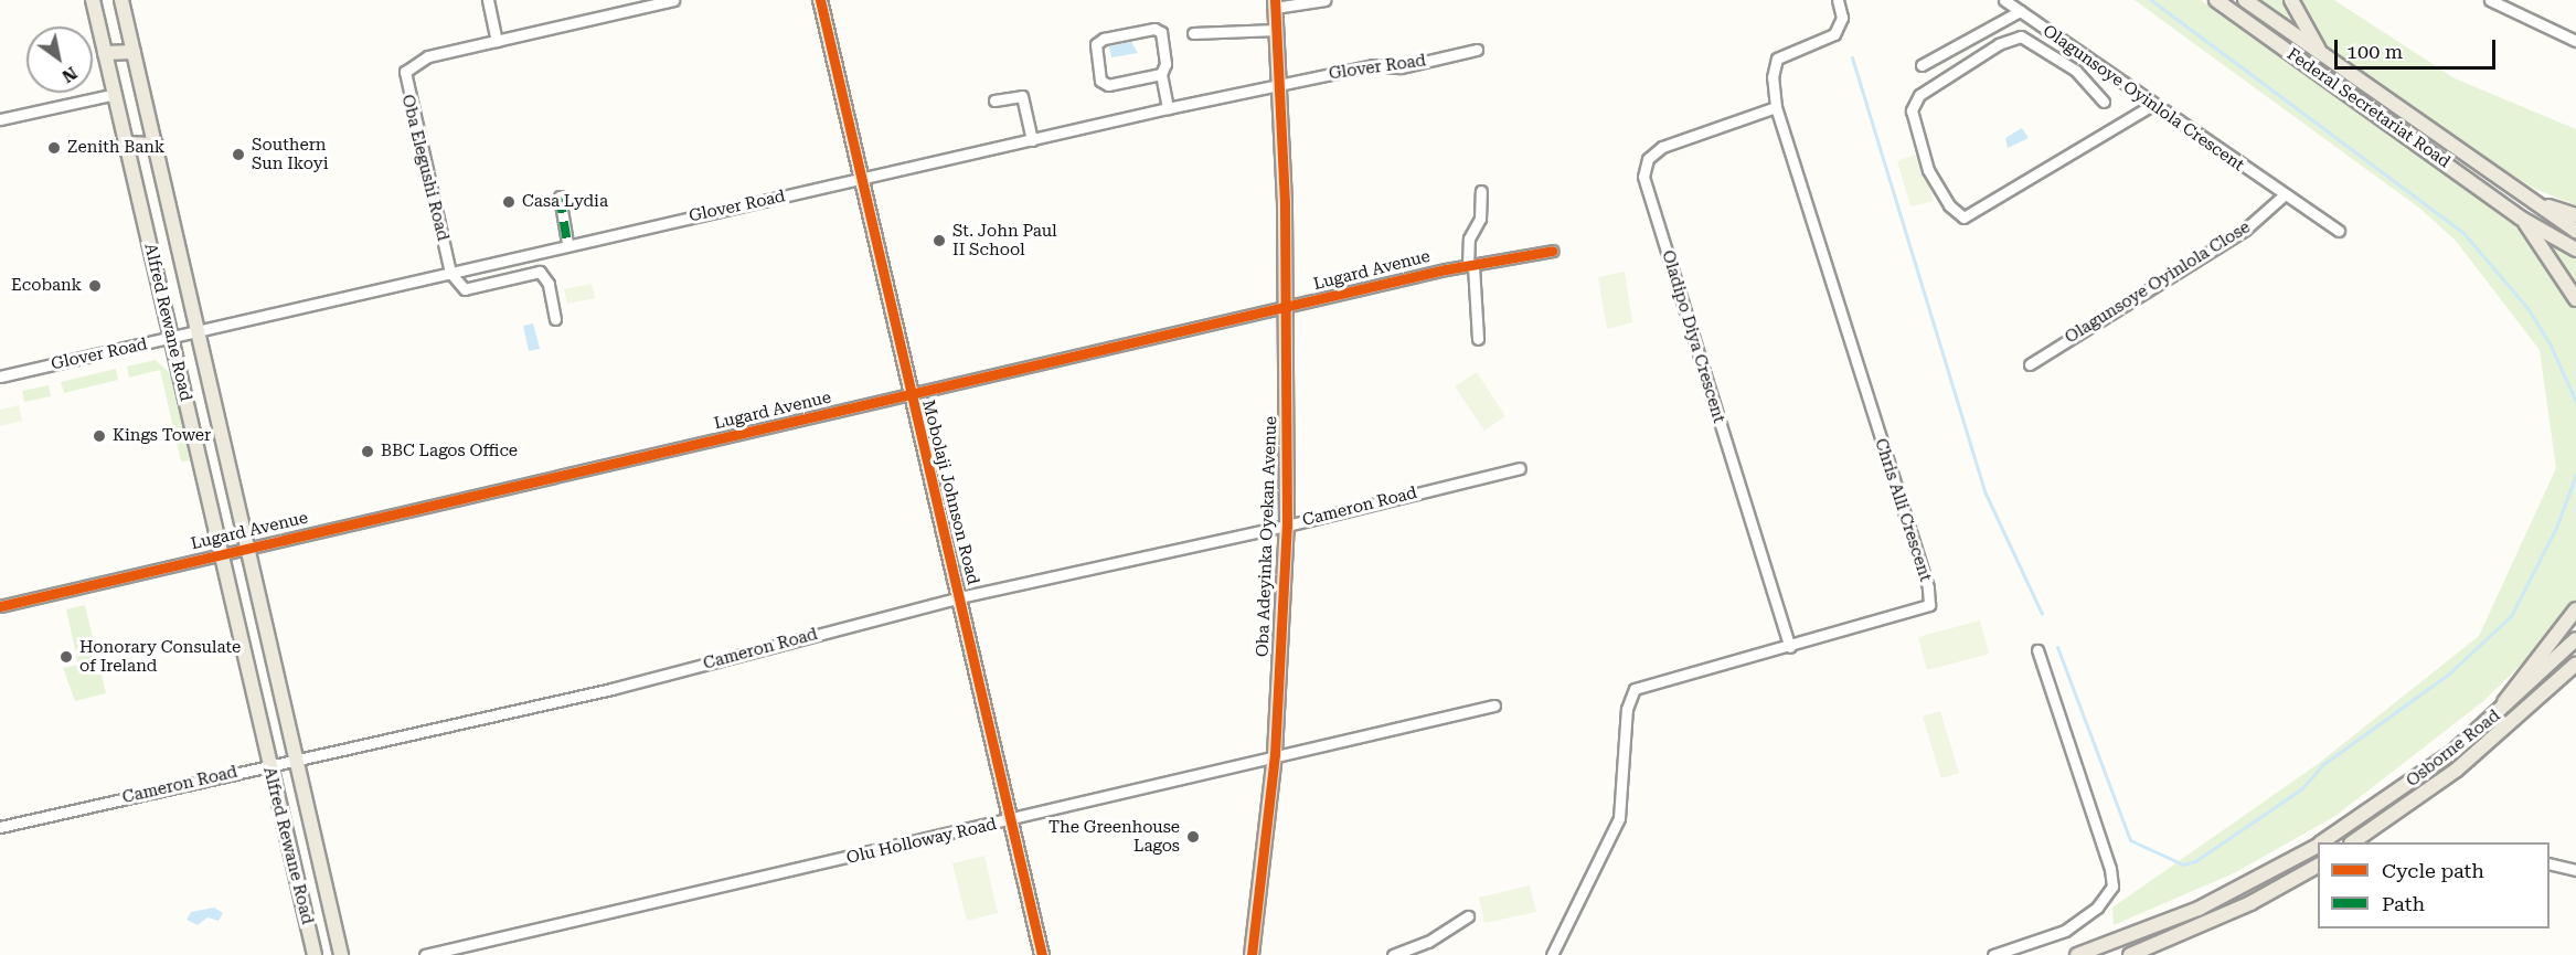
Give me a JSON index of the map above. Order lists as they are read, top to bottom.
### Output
{
  "streets": {
    "main road": [
      "Federal Secretariat Road",
      "Alfred Rewane Road",
      "Mobolaji Johnson Road",
      "Oba Adeyinka Oyekan Avenue",
      "Osborne Road"
    ],
    "street": [
      "Glover Road",
      "Olagunsoye Oyinlola Crescent",
      "Oba Elegushi Road",
      "Lugard Avenue",
      "Olagunsoye Oyinlola Close",
      "Oladipo Diya Crescent",
      "Cameron Road",
      "Chris Alli Crescent",
      "Olu Holloway Road"
    ]
  },
  "crossings": [
    ["Glover Road", "Oba Elegushi Road"],
    ["Glover Road", "Alfred Rewane Road"],
    ["Glover Road", "Mobolaji Johnson Road"],
    ["Glover Road", "Oba Adeyinka Oyekan Avenue"],
    ["Olagunsoye Oyinlola Crescent", "Olagunsoye Oyinlola Close"],
    ["Lugard Avenue", "Alfred Rewane Road"],
    ["Lugard Avenue", "Mobolaji Johnson Road"],
    ["Lugard Avenue", "Oba Adeyinka Oyekan Avenue"],
    ["Alfred Rewane Road", "Cameron Road"],
    ["Oladipo Diya Crescent", "Chris Alli Crescent"],
    ["Mobolaji Johnson Road", "Cameron Road"],
    ["Mobolaji Johnson Road", "Olu Holloway Road"],
    ["Cameron Road", "Oba Adeyinka Oyekan Avenue"],
    ["Oba Adeyinka Oyekan Avenue", "Olu Holloway Road"]
  ],
  "places": [
    "Zenith Bank",
    "Southern Sun Ikoyi",
    "Casa Lydia",
    "St. John Paul II School",
    "Ecobank",
    "Kings Tower",
    "BBC Lagos Office",
    "Honorary Consulate of Ireland",
    "The Greenhouse Lagos"
  ],
  "legend": ["Cycle path", "Path"],
  "scale_bar": "100 m",
  "north": "bottom right"
}
